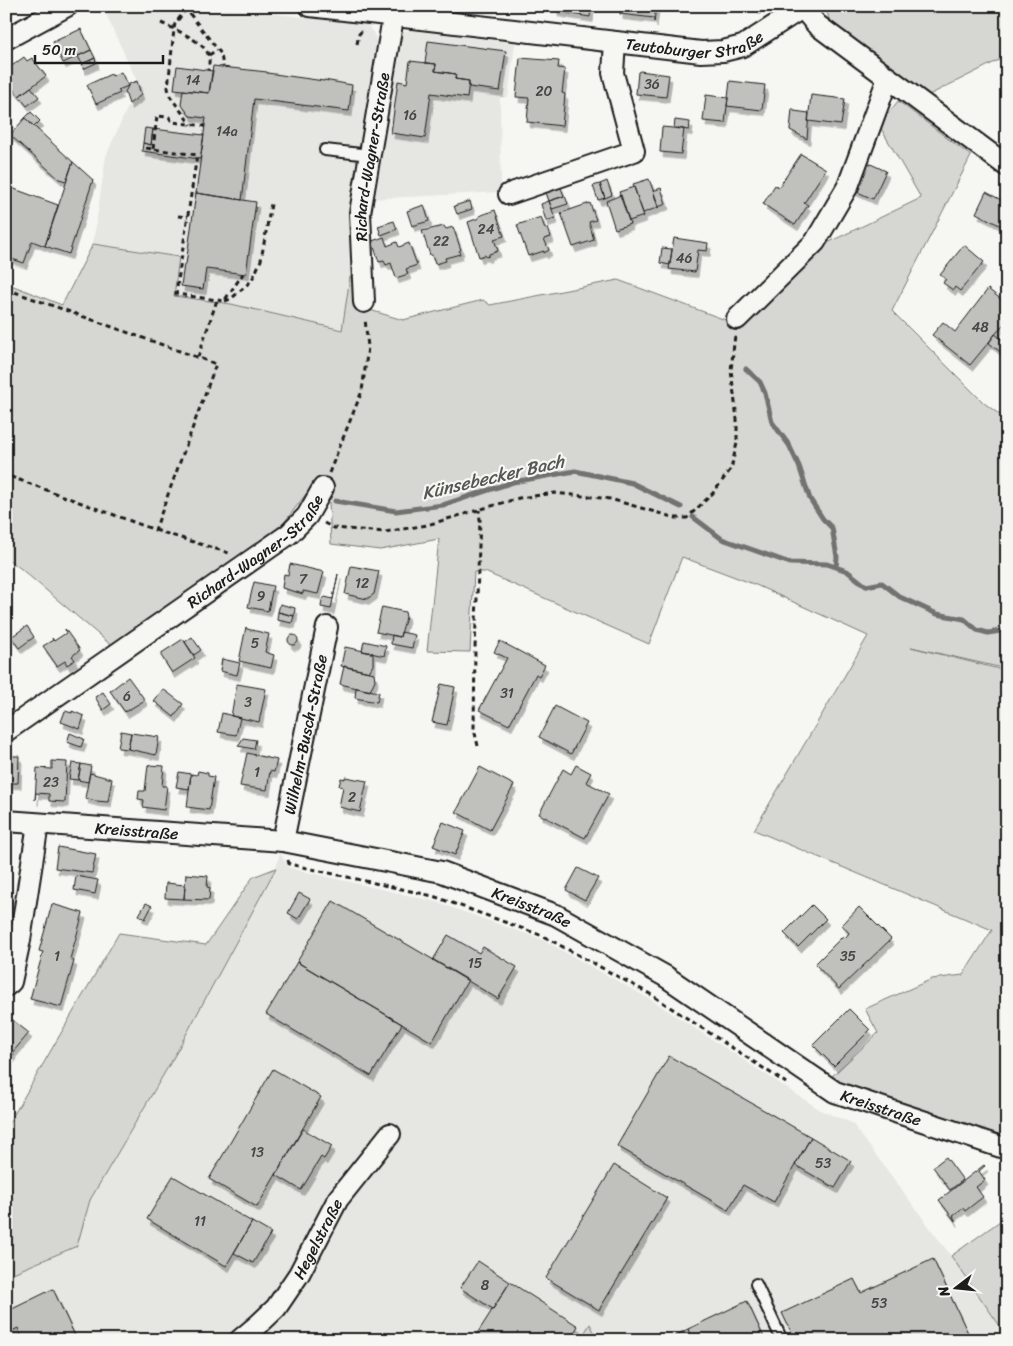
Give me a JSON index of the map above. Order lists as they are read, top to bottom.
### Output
{
  "streets": {
    "street": [
      "Teutoburger Straße",
      "Richard-Wagner-Straße",
      "Wilhelm-Busch-Straße",
      "Kreisstraße",
      "Hegelstraße"
    ]
  },
  "crossings": [
    ["Teutoburger Straße", "Richard-Wagner-Straße"],
    ["Wilhelm-Busch-Straße", "Kreisstraße"]
  ],
  "water": ["Künsebecker Bach"],
  "house_numbers": [
    "14",
    "36",
    "20",
    "16",
    "14a",
    "24",
    "22",
    "46",
    "48",
    "7",
    "12",
    "9",
    "5",
    "31",
    "6",
    "3",
    "1",
    "23",
    "2",
    "1",
    "35",
    "15",
    "13",
    "53",
    "11",
    "8",
    "53"
  ],
  "scale_bar": "50 m",
  "north": "left"
}
